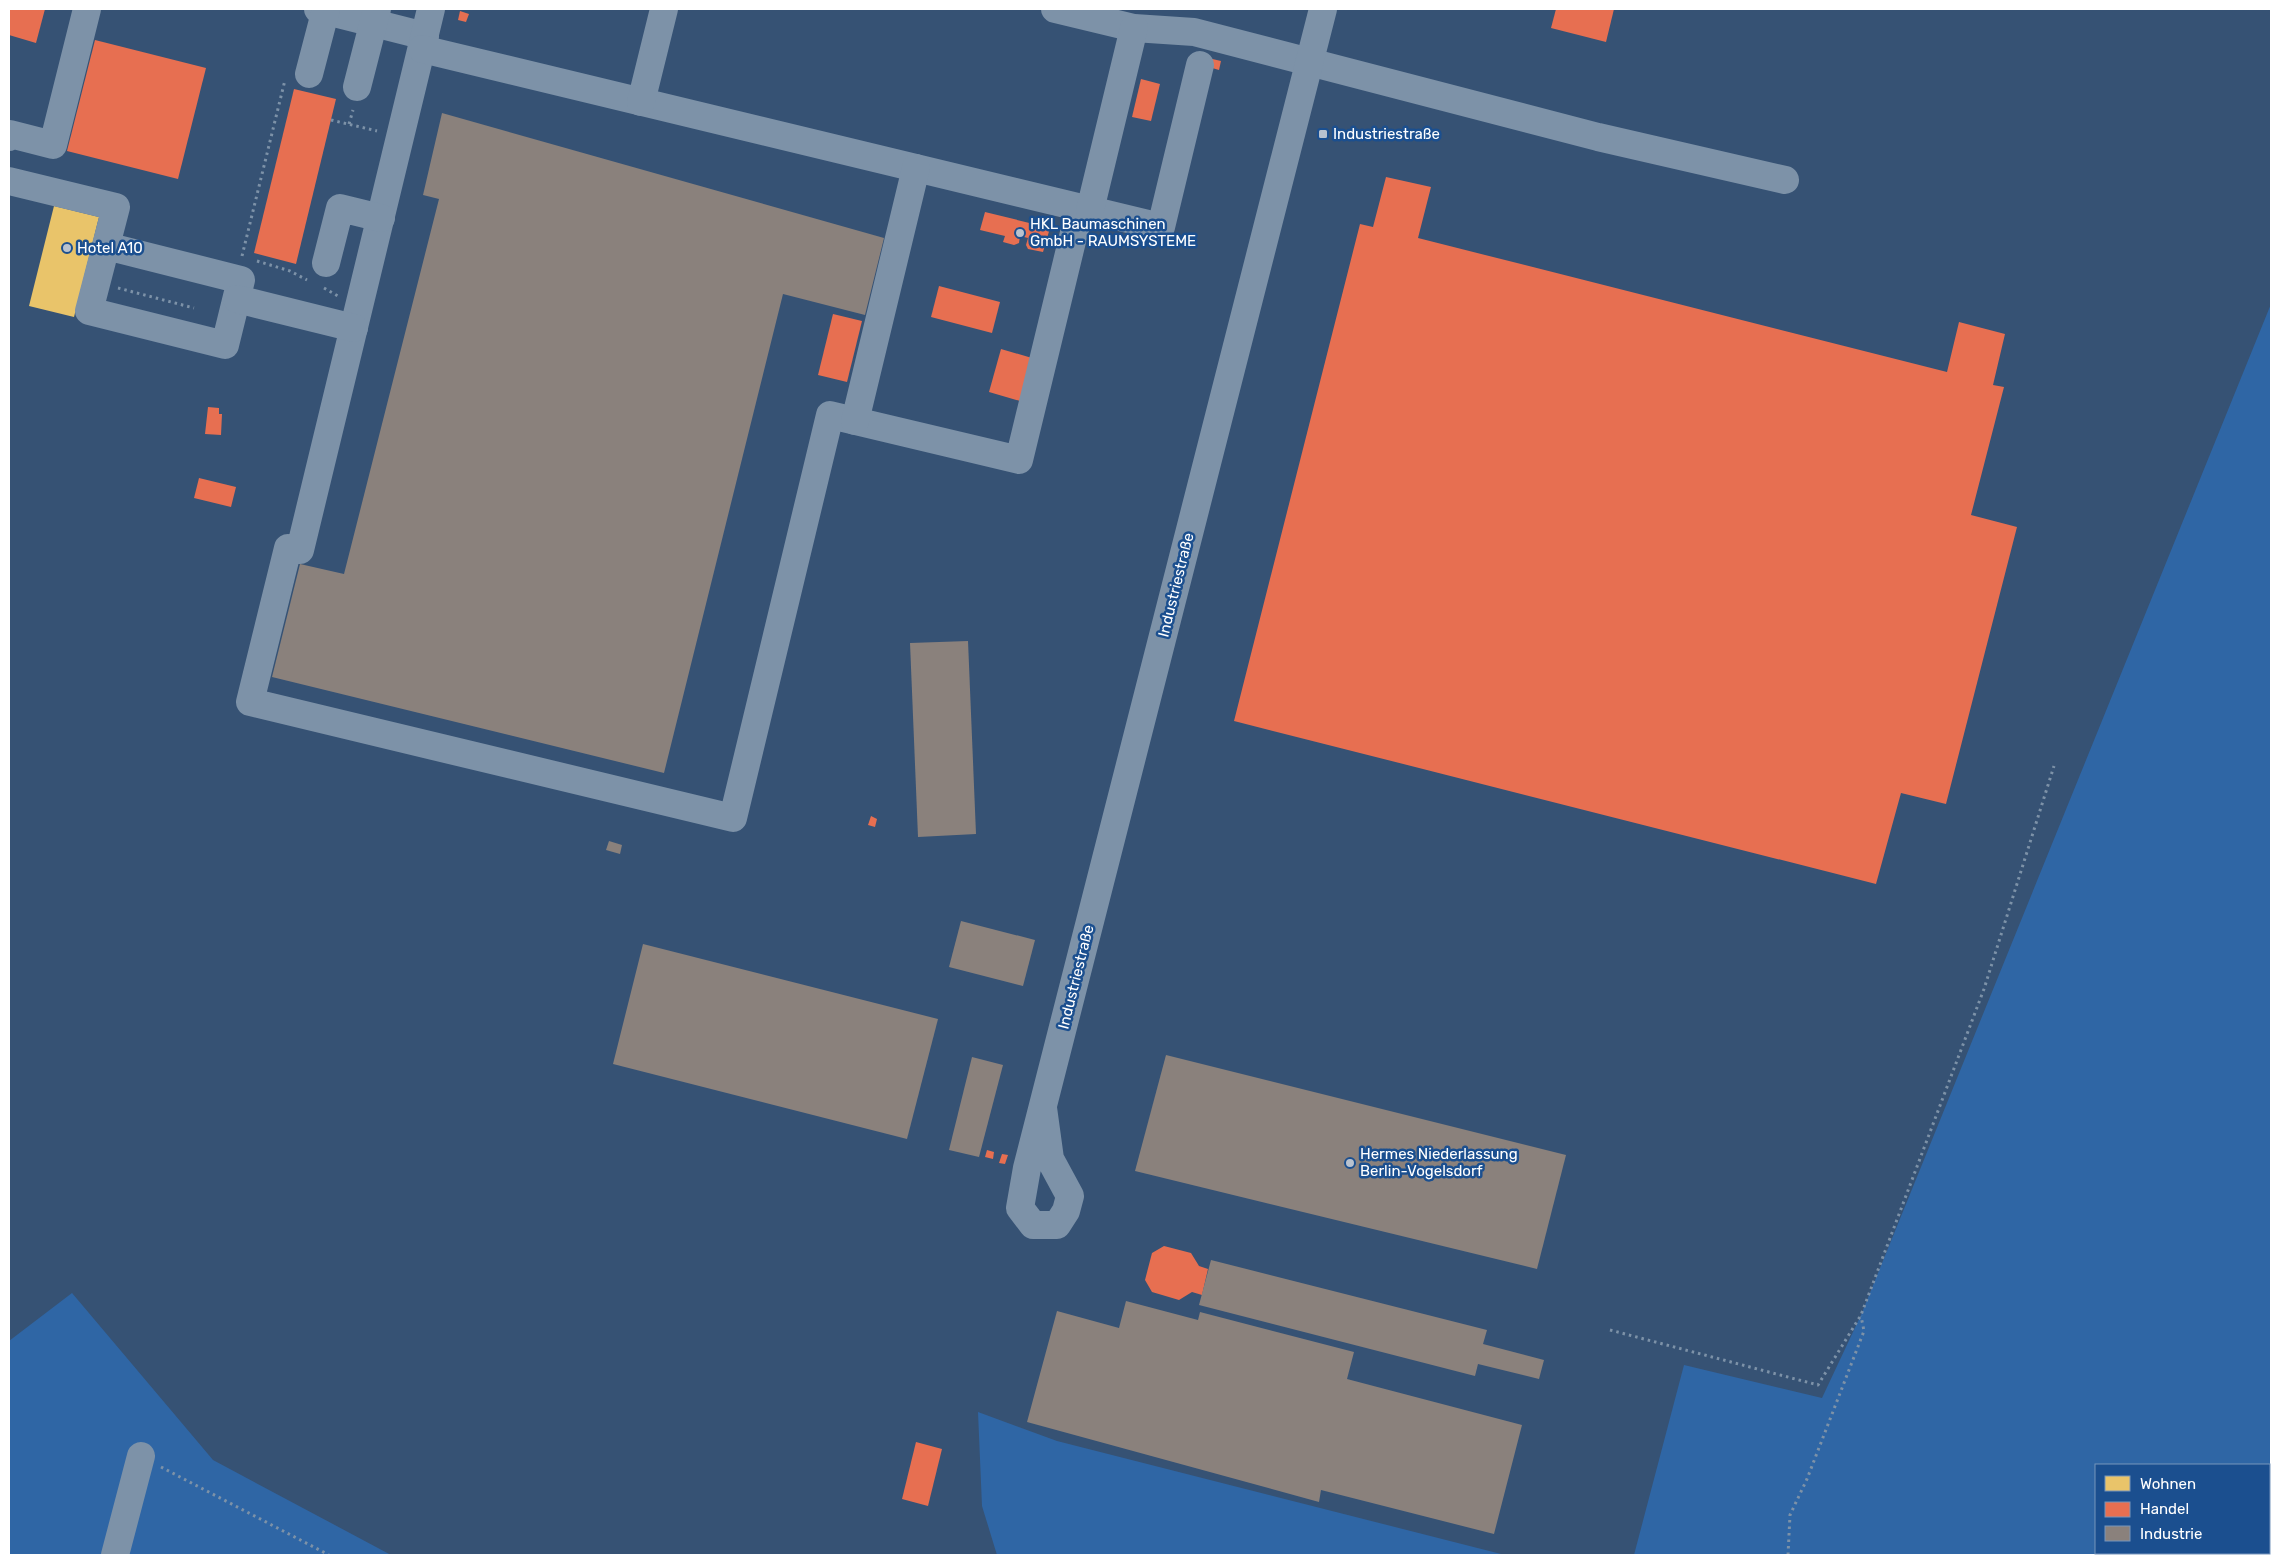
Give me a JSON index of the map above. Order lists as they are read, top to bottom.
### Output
{
  "streets": {
    "street": ["Industriestraße"]
  },
  "places": {
    "transit": ["Industriestraße"],
    "other": ["HKL Baumaschinen GmbH - RAUMSYSTEME", "Hotel A10", "Hermes Niederlassung Berlin-Vogelsdorf"]
  },
  "legend": ["Wohnen", "Handel", "Industrie"]
}
